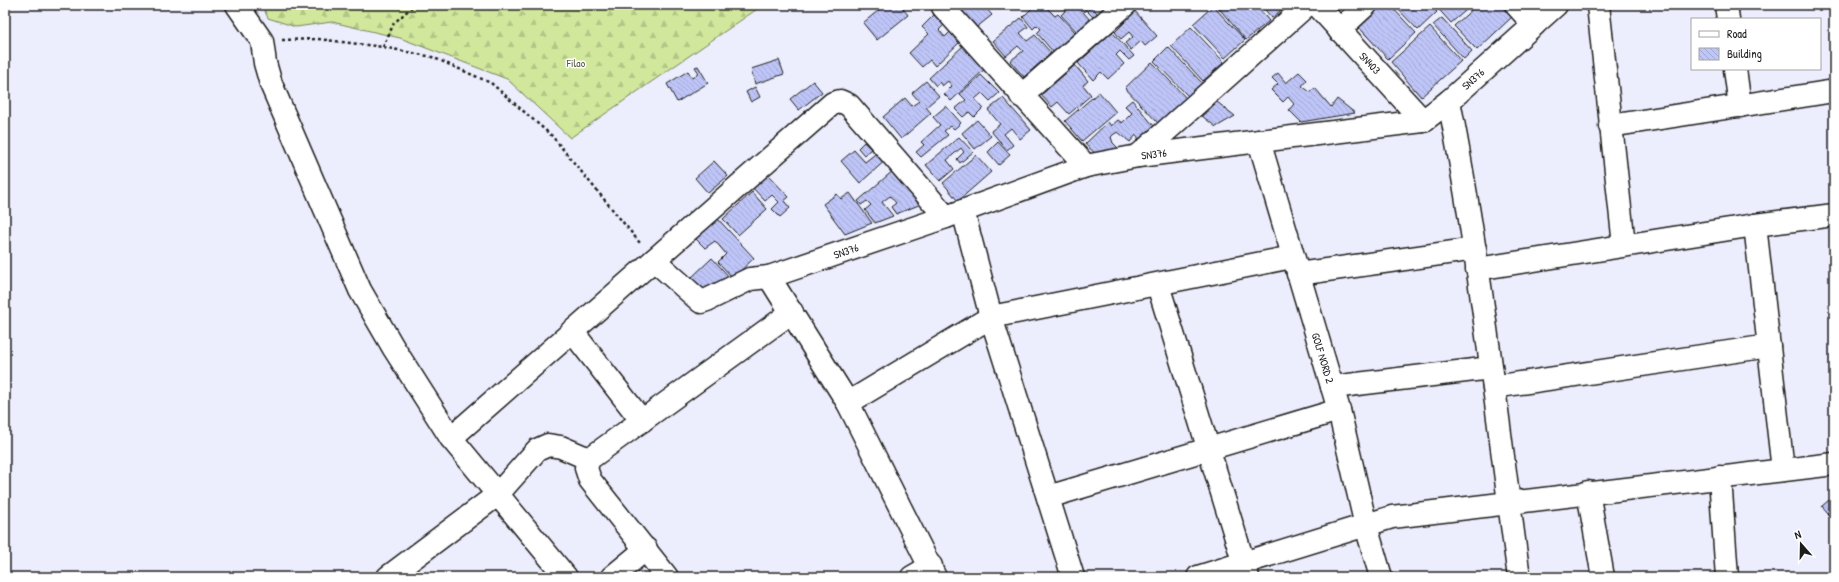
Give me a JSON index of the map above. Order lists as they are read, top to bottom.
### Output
{
  "streets": {
    "street": ["SN403", "SN376", "GOLF NORD 2"]
  },
  "crossings": [
    ["SN403", "SN376"],
    ["SN376", "GOLF NORD 2"]
  ],
  "parks": ["Filao"],
  "legend": ["Road", "Building"],
  "north": "top"
}
